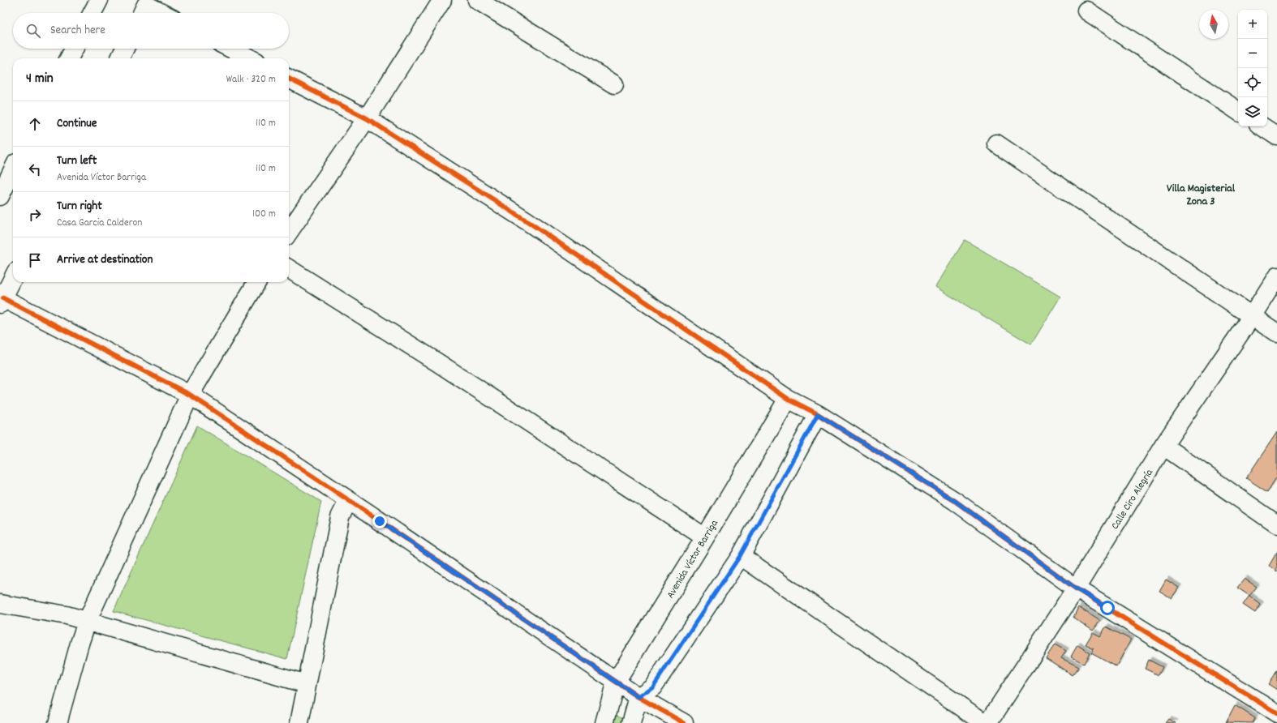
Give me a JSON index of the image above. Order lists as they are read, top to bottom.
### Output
{
  "streets": {
    "street": ["Calle Ciro Alegría", "Avenida Víctor Barriga"]
  },
  "districts": ["Villa Magisterial Zona 3"],
  "north": "top",
  "page": {
    "map_buttons": ["+", "−"],
    "search": "Search here",
    "heading": ["4 min", "Walk · 320 m"],
    "list": [
      ["Continue", "110 m"],
      ["Turn left", "Avenida Víctor Barriga", "110 m"],
      ["Turn right", "Casa Garcia Calderon", "100 m"],
      "Arrive at destination"
    ]
  }
}
